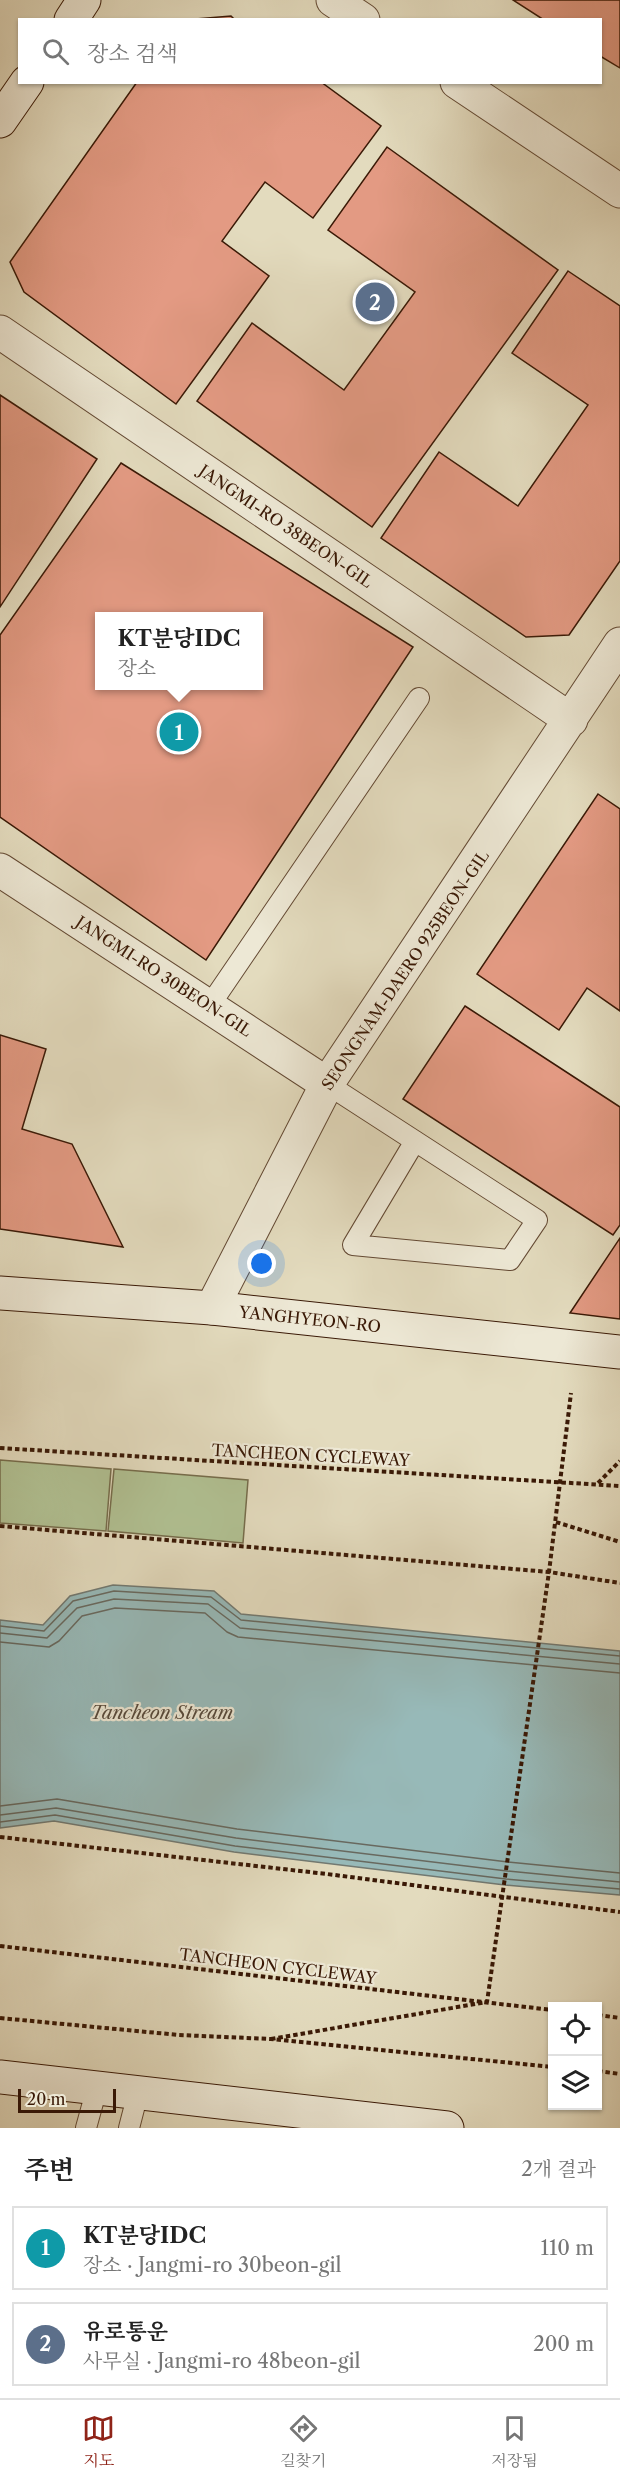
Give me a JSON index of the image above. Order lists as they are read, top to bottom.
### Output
{
  "streets": {
    "street": [
      "JANGMI-RO 38BEON-GIL",
      "SEONGNAM-DAERO 925BEON-GIL",
      "JANGMI-RO 30BEON-GIL",
      "YANGHYEON-RO"
    ],
    "path": ["TANCHEON CYCLEWAY"]
  },
  "crossings": [
    ["JANGMI-RO 38BEON-GIL", "SEONGNAM-DAERO 925BEON-GIL"],
    ["SEONGNAM-DAERO 925BEON-GIL", "JANGMI-RO 30BEON-GIL"],
    ["SEONGNAM-DAERO 925BEON-GIL", "YANGHYEON-RO"]
  ],
  "water": ["Tancheon Stream"],
  "scale_bar": "20 m",
  "page": {
    "search": "장소 검색",
    "pins": ["2", "1"],
    "popup": ["KT분당IDC", "장소"],
    "scale": "20 m",
    "heading": ["주변", "2개 결과"],
    "list": [
      {
        "mark": "1",
        "name": "KT분당IDC",
        "note": "장소 · Jangmi-ro 30beon-gil",
        "value": "110 m"
      },
      {
        "mark": "2",
        "name": "유로통운",
        "note": "사무실 · Jangmi-ro 48beon-gil",
        "value": "200 m"
      }
    ],
    "nav": ["지도", "길찾기", "저장됨"]
  }
}
